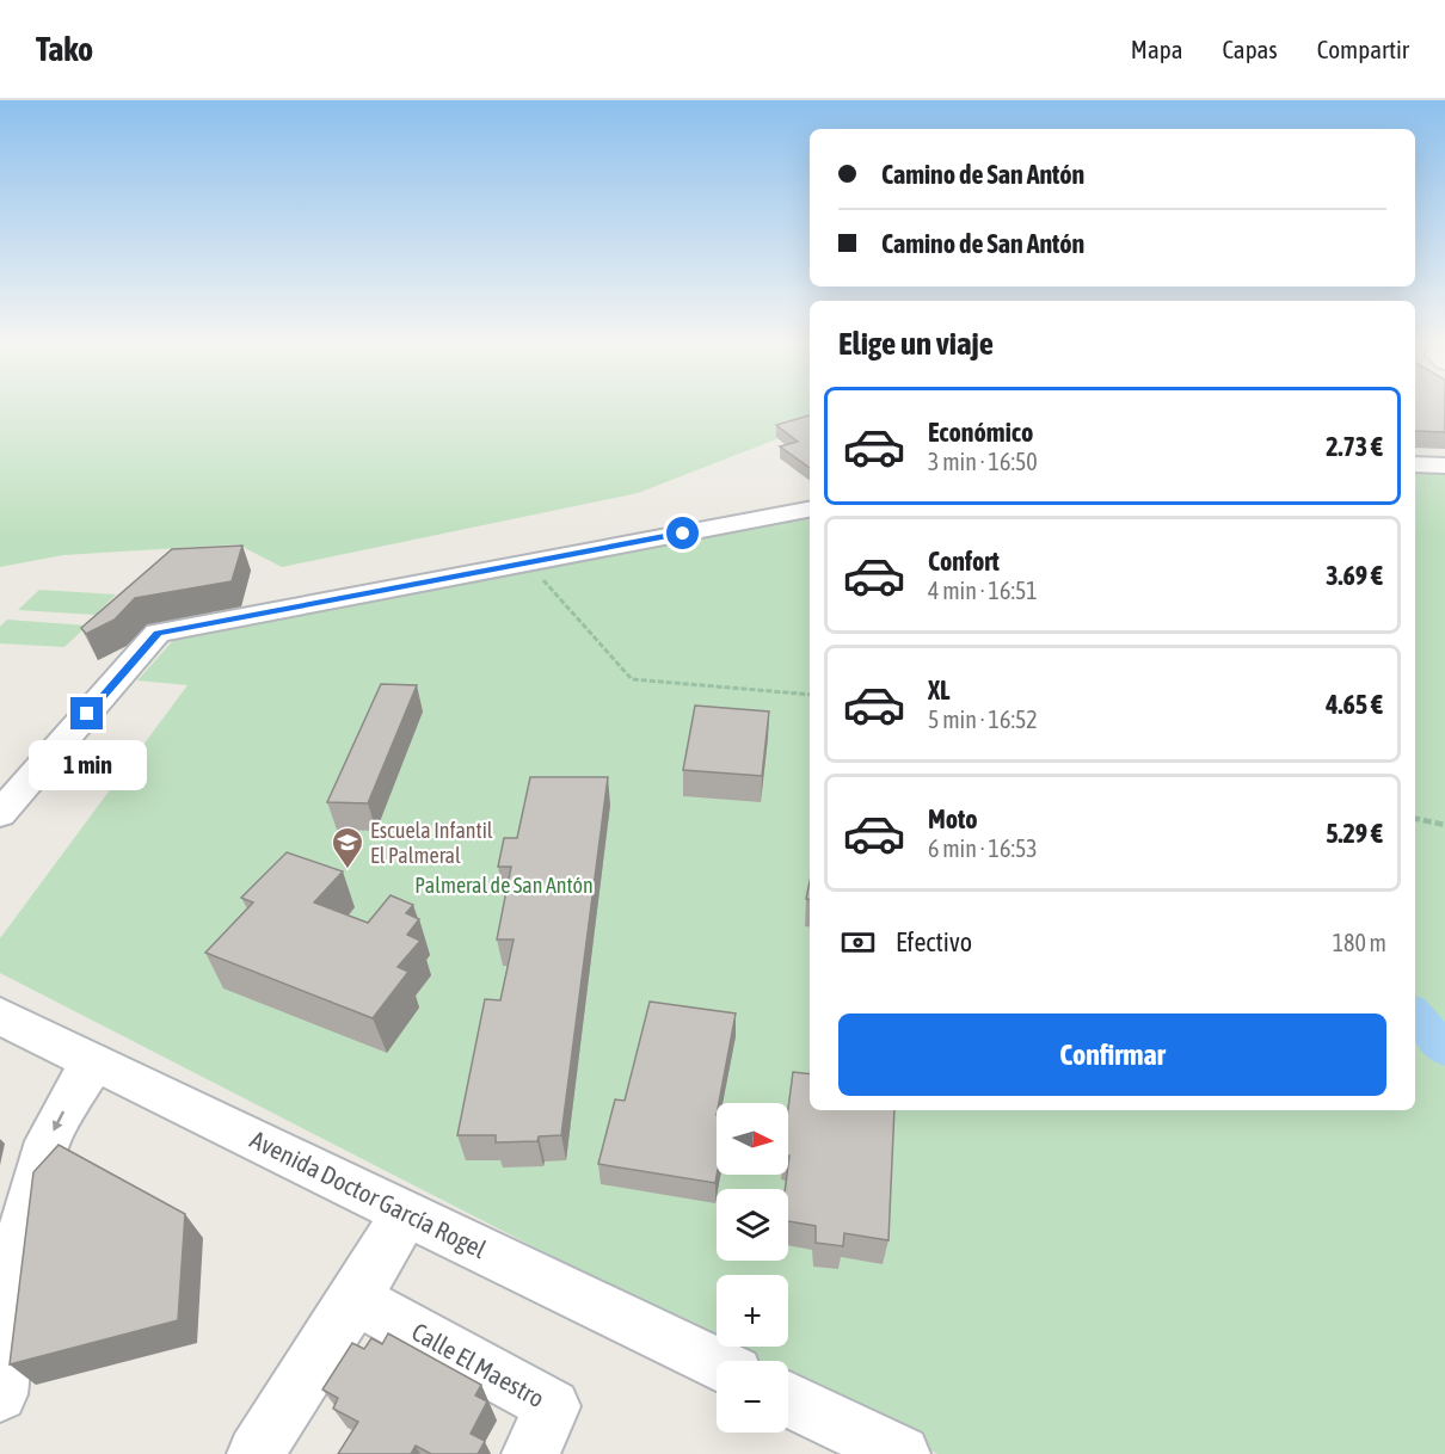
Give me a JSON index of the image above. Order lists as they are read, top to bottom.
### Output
{
  "streets": {
    "street": ["Avenida Doctor García Rogel", "Calle El Maestro"]
  },
  "parks": ["Palmeral de San Antón"],
  "places": {
    "school or university": ["Escuela Infantil El Palmeral"]
  },
  "north": "right",
  "page": {
    "header": "Tako",
    "nav": ["Mapa", "Capas", "Compartir"],
    "banner": ["Camino de San Antón", "Camino de San Antón"],
    "heading": "Elige un viaje",
    "list": [
      {
        "name": "Económico",
        "note": "3 min · 16:50",
        "value": "2.73 €"
      },
      {
        "name": "Confort",
        "note": "4 min · 16:51",
        "value": "3.69 €"
      },
      {
        "name": "XL",
        "note": "5 min · 16:52",
        "value": "4.65 €"
      },
      {
        "name": "Moto",
        "note": "6 min · 16:53",
        "value": "5.29 €"
      }
    ],
    "bubble": "1 min",
    "pay": ["Efectivo", "180 m"],
    "buttons": "Confirmar",
    "map_buttons": ["+", "−"]
  }
}
